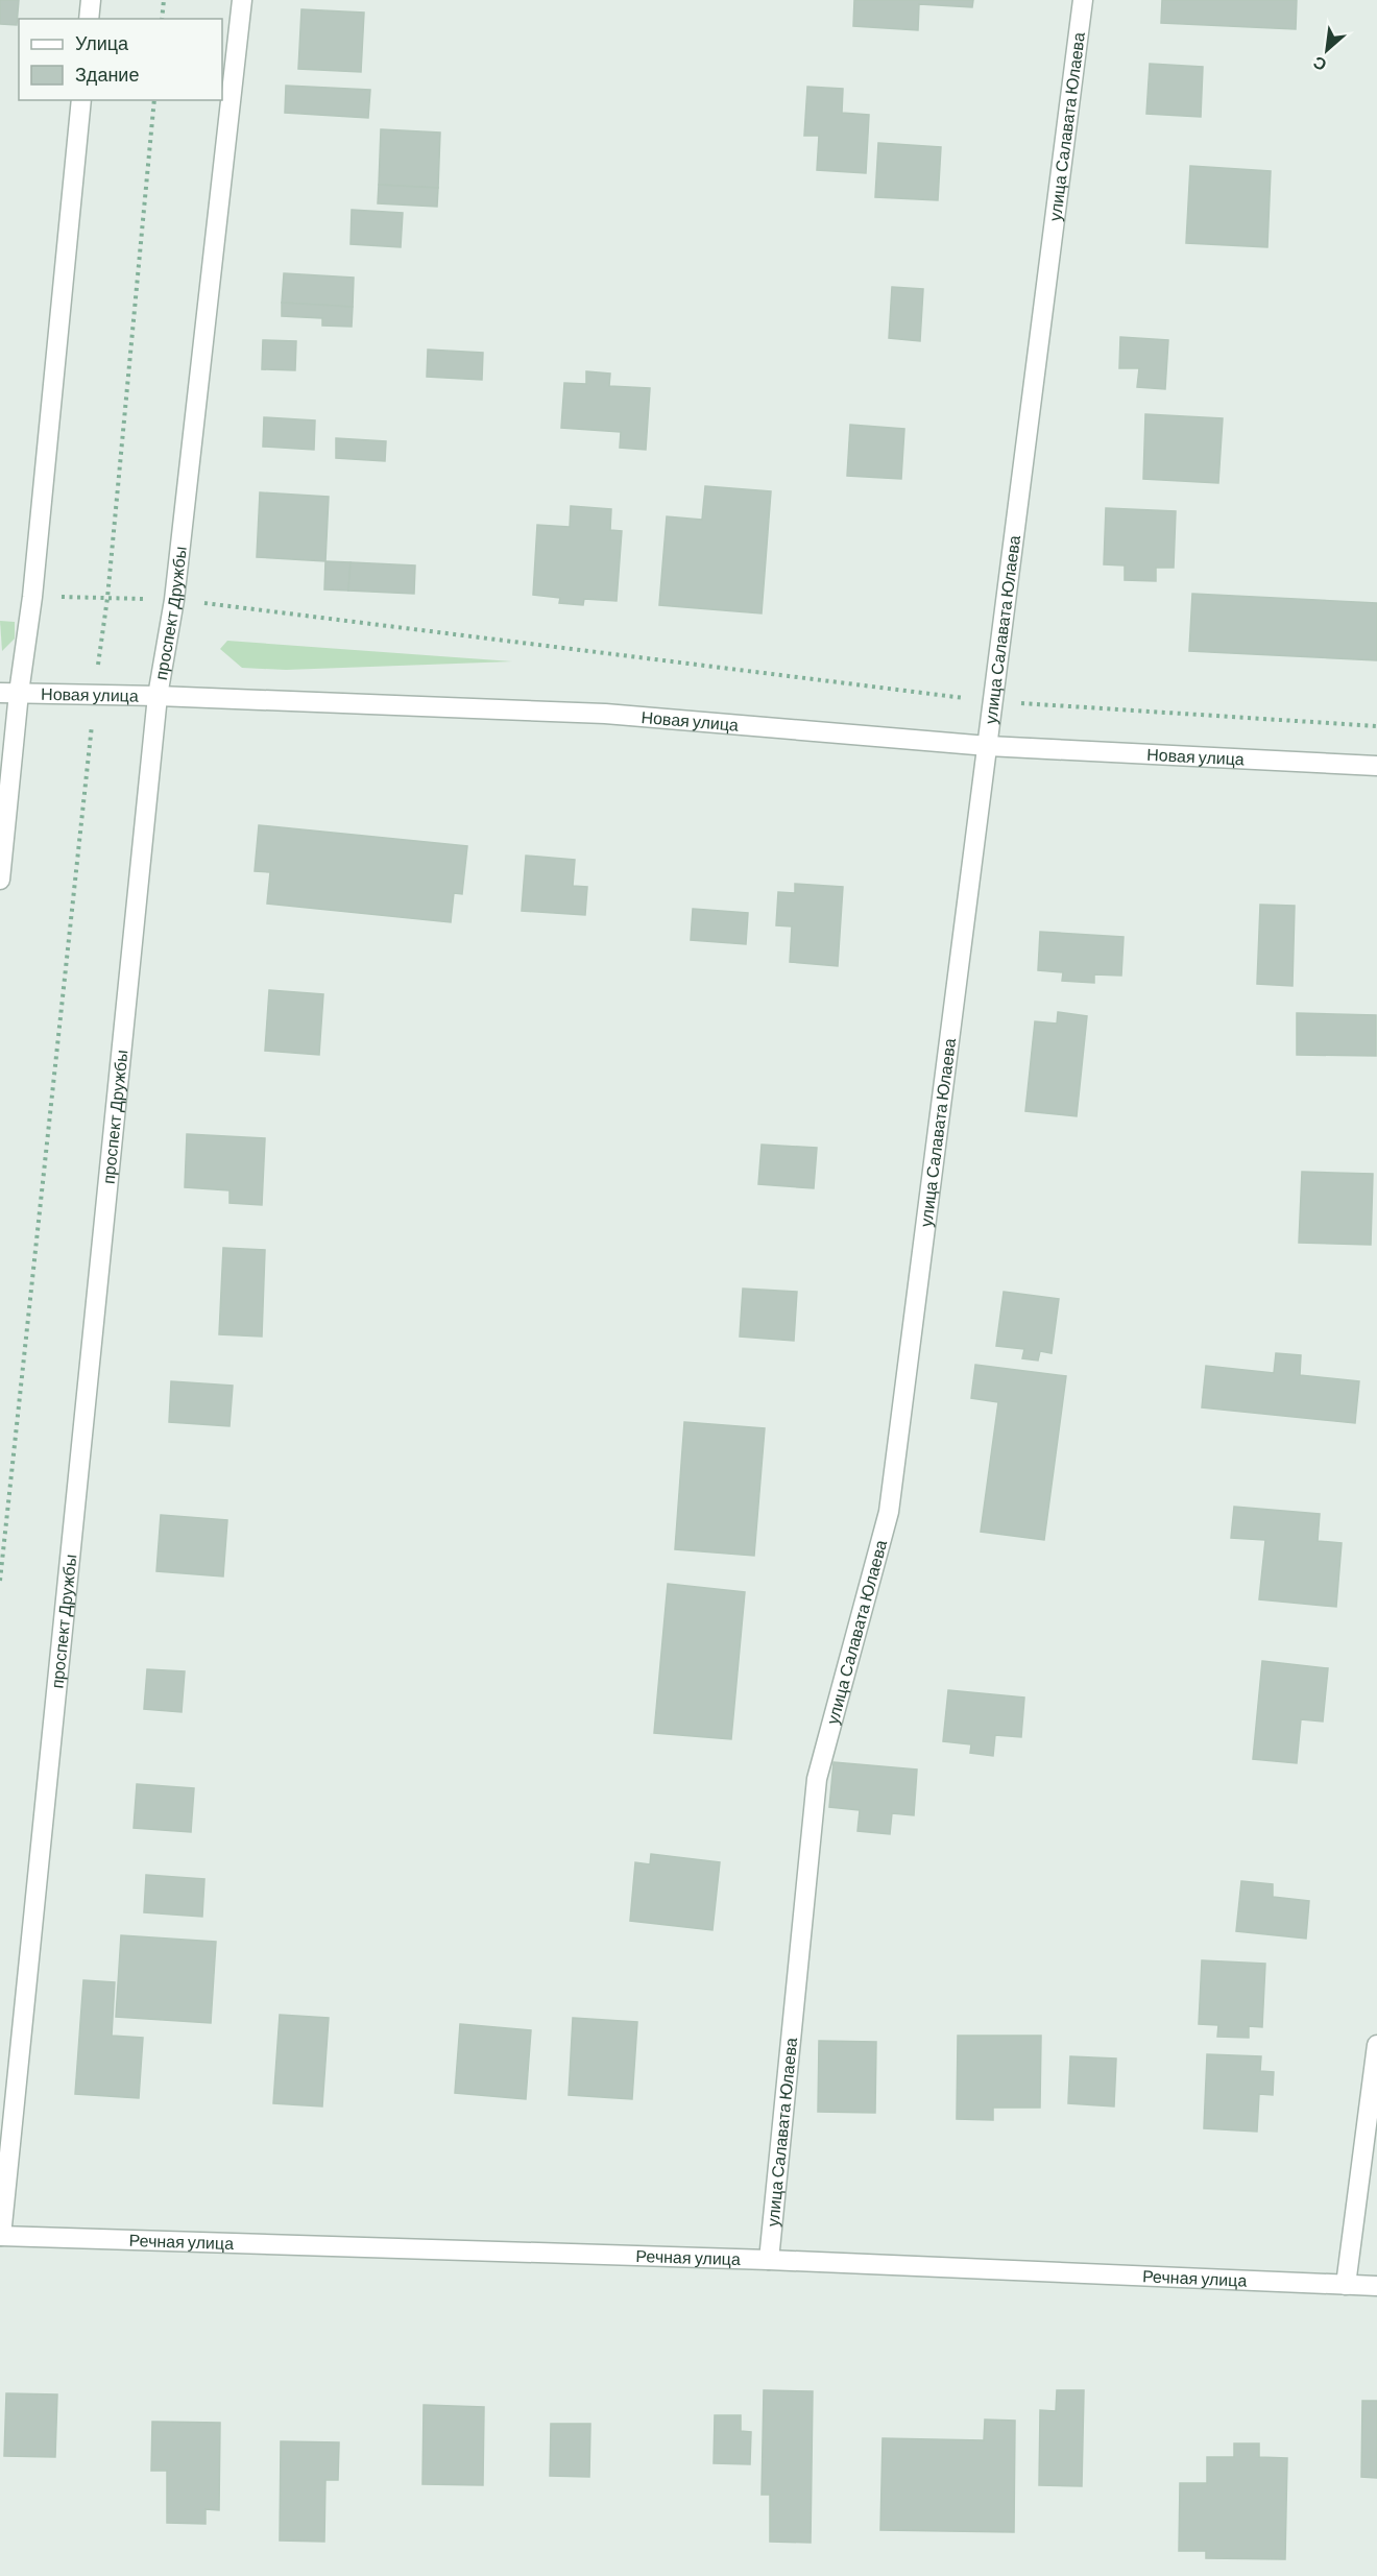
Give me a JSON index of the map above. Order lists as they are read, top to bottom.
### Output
{
  "streets": {
    "street": [
      "улица Салавата Юлаева",
      "проспект Дружбы",
      "Новая улица",
      "Речная улица"
    ]
  },
  "crossings": [
    ["улица Салавата Юлаева", "Новая улица"],
    ["улица Салавата Юлаева", "Речная улица"],
    ["проспект Дружбы", "Новая улица"],
    ["проспект Дружбы", "Речная улица"]
  ],
  "legend": ["Улица", "Здание"],
  "north": "bottom left"
}
